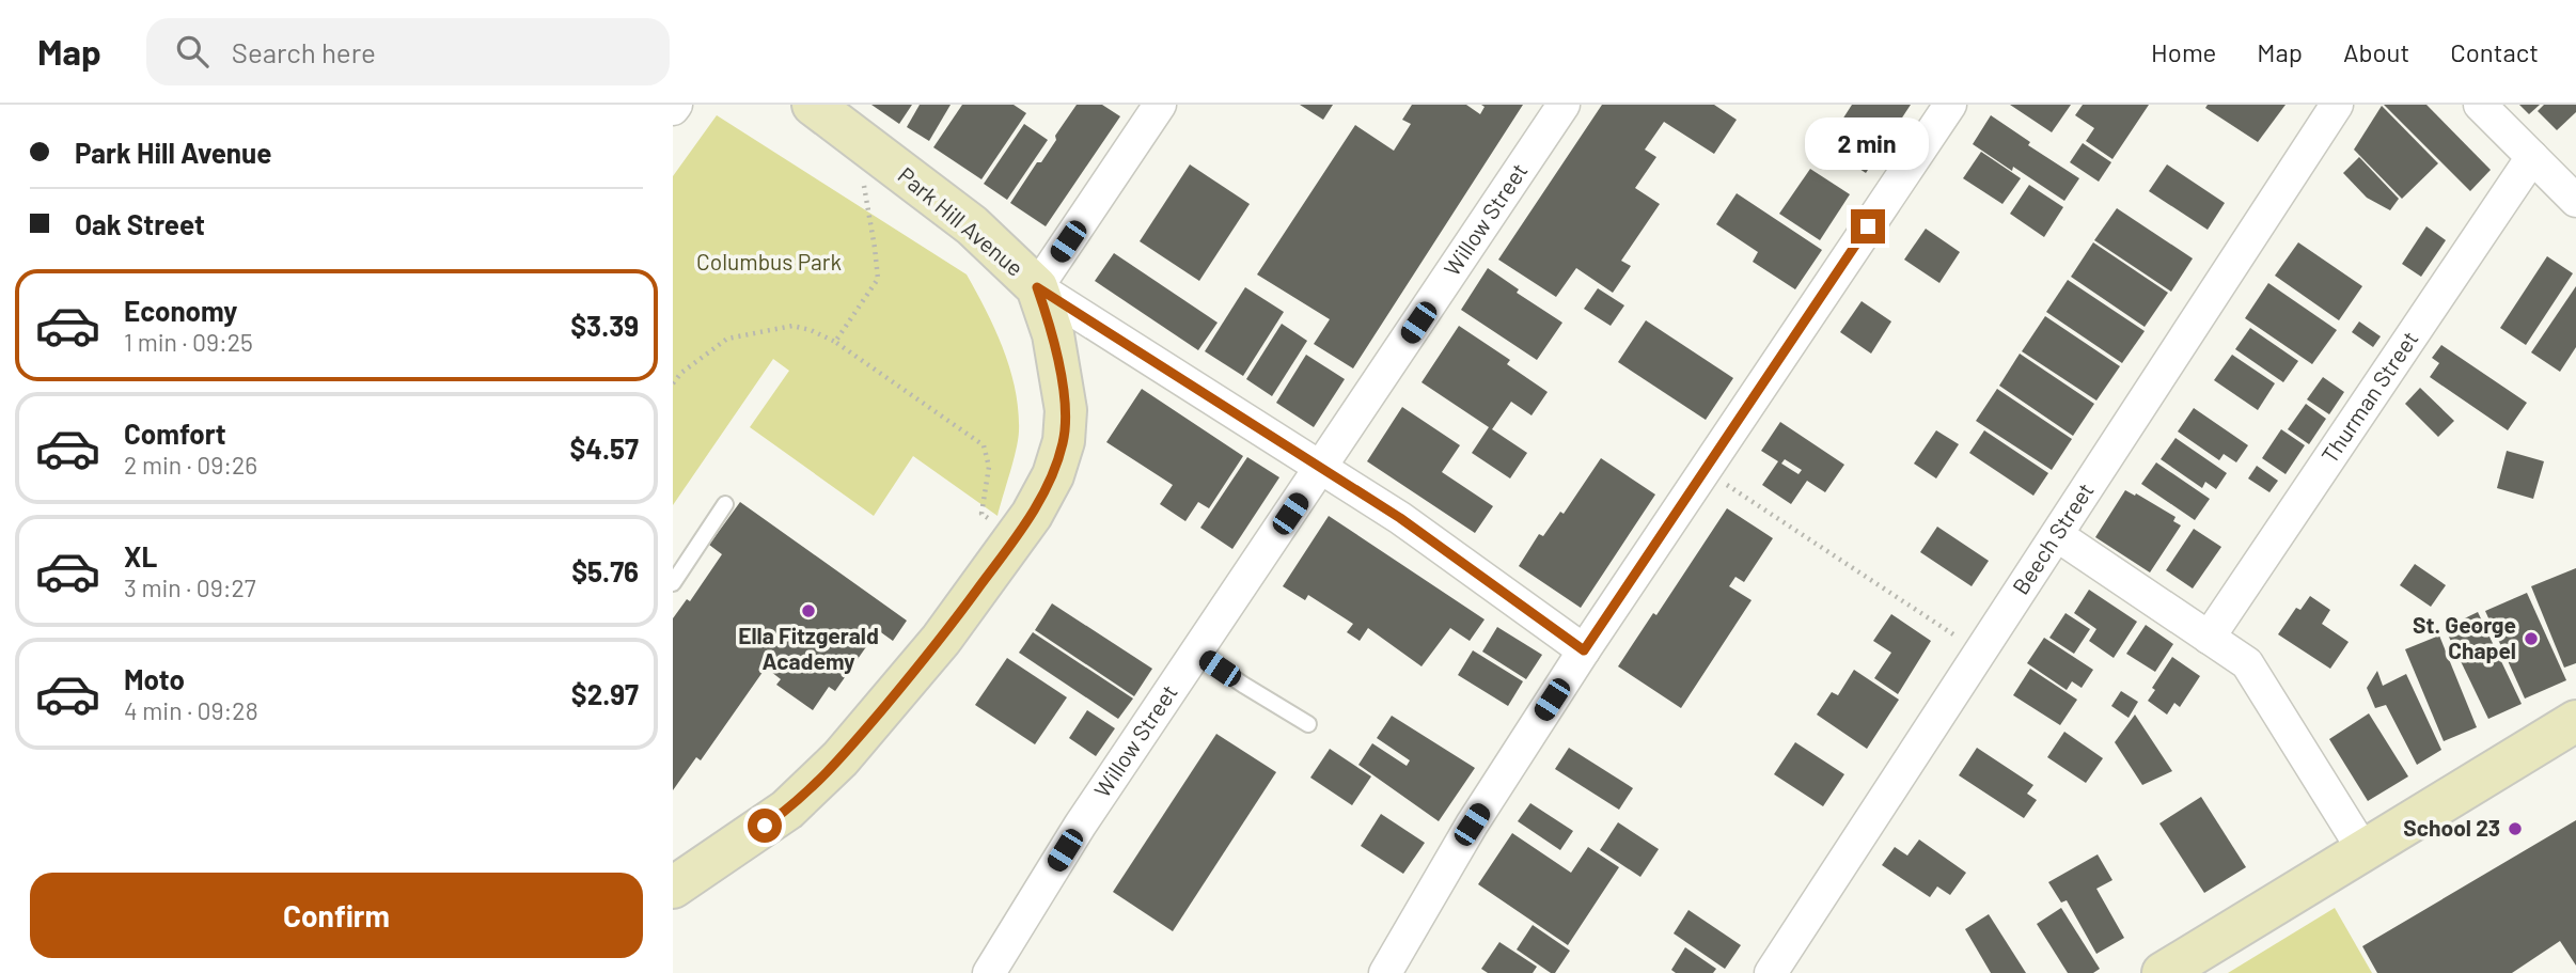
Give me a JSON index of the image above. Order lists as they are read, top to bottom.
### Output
{
  "streets": {
    "street": [
      "Willow Street",
      "Park Hill Avenue",
      "Thurman Street",
      "Beech Street"
    ]
  },
  "parks": ["Columbus Park"],
  "places": ["Ella Fitzgerald Academy", "St. George Chapel", "School 23"],
  "page": {
    "header": "Map",
    "search": "Search here",
    "nav": [
      "Home",
      "Map",
      "About",
      "Contact"
    ],
    "banner": ["Park Hill Avenue", "Oak Street"],
    "bubble": "2 min",
    "list": [
      {
        "name": "Economy",
        "note": "1 min · 09:25",
        "value": "$3.39"
      },
      {
        "name": "Comfort",
        "note": "2 min · 09:26",
        "value": "$4.57"
      },
      {
        "name": "XL",
        "note": "3 min · 09:27",
        "value": "$5.76"
      },
      {
        "name": "Moto",
        "note": "4 min · 09:28",
        "value": "$2.97"
      }
    ],
    "buttons": "Confirm"
  }
}
